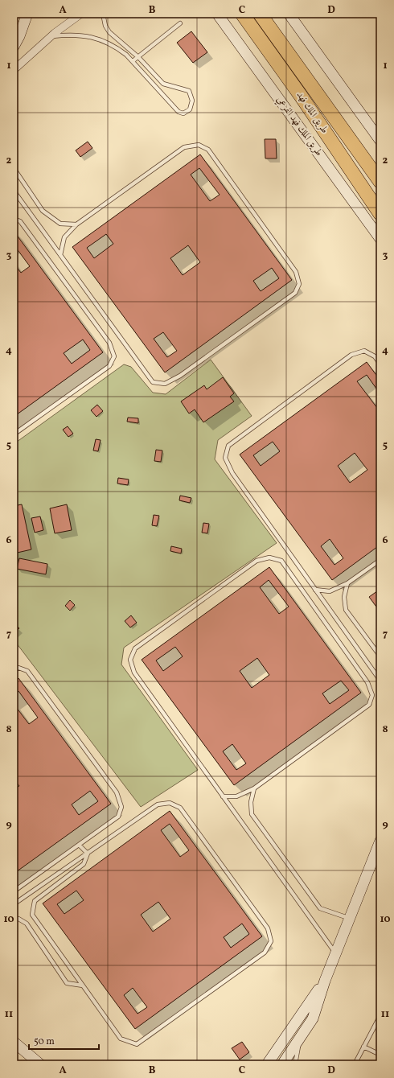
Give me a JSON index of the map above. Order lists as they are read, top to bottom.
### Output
{
  "streets": {
    "highway": ["طريق الملك فهد"],
    "main road": ["طريق الملك فهد الفرعي"]
  },
  "scale_bar": "50 m",
  "grid": {
    "columns": [
      "A",
      "B",
      "C",
      "D"
    ],
    "rows": [
      "1",
      "2",
      "3",
      "4",
      "5",
      "6",
      "7",
      "8",
      "9",
      "10",
      "11"
    ]
  }
}
